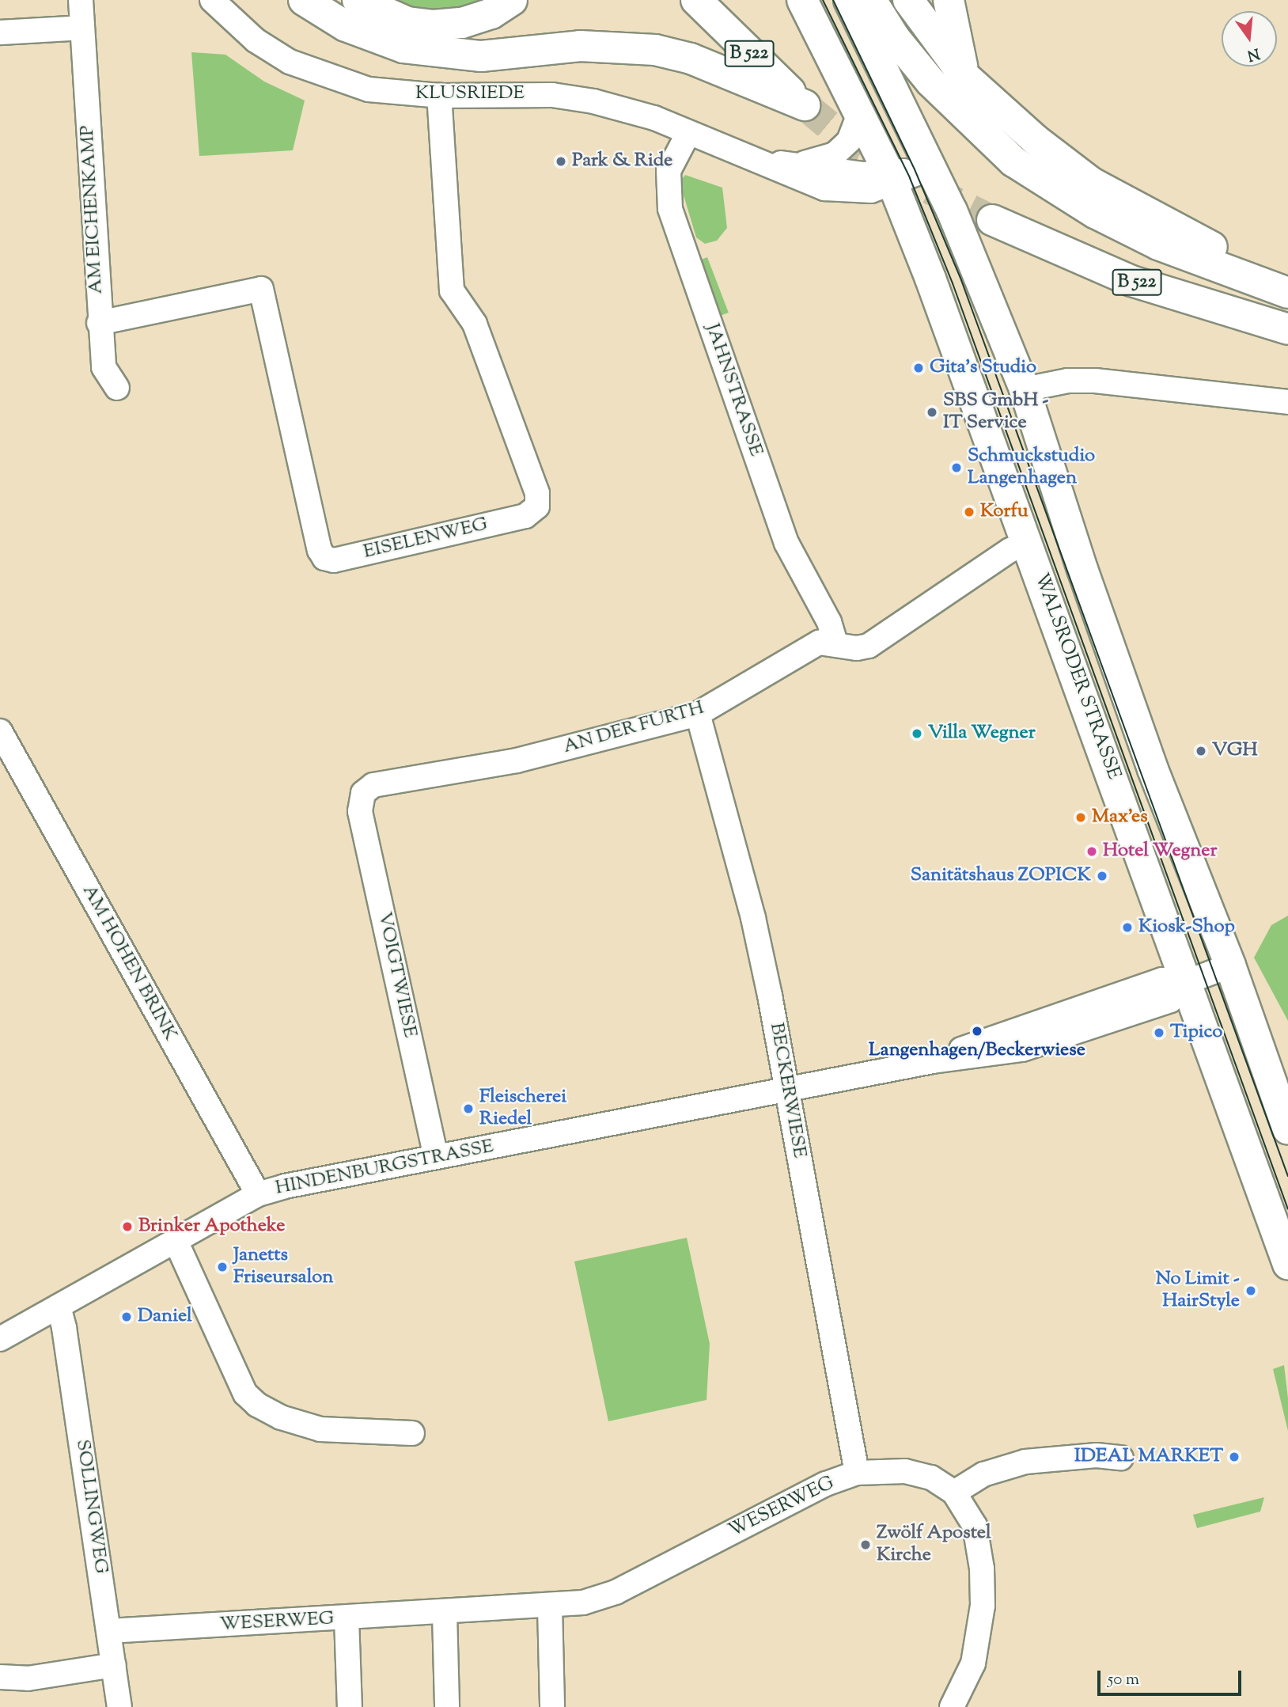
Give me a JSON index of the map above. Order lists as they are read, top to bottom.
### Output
{
  "streets": {
    "main road": ["B 522", "WALSRODER STRASSE"],
    "street": [
      "KLUSRIEDE",
      "AM EICHENKAMP",
      "JAHNSTRASSE",
      "EISELENWEG",
      "AN DER FURTH",
      "AM HOHEN BRINK",
      "VOIGTWIESE",
      "BECKERWIESE",
      "HINDENBURGSTRASSE",
      "SOLLINGWEG",
      "WESERWEG"
    ]
  },
  "crossings": [
    ["B 522", "WALSRODER STRASSE"],
    ["KLUSRIEDE", "JAHNSTRASSE"],
    ["KLUSRIEDE", "EISELENWEG"],
    ["KLUSRIEDE", "WALSRODER STRASSE"],
    ["AM EICHENKAMP", "EISELENWEG"],
    ["JAHNSTRASSE", "AN DER FURTH"],
    ["WALSRODER STRASSE", "AN DER FURTH"],
    ["WALSRODER STRASSE", "HINDENBURGSTRASSE"],
    ["AN DER FURTH", "VOIGTWIESE"],
    ["AN DER FURTH", "BECKERWIESE"],
    ["AM HOHEN BRINK", "HINDENBURGSTRASSE"],
    ["VOIGTWIESE", "HINDENBURGSTRASSE"],
    ["BECKERWIESE", "HINDENBURGSTRASSE"],
    ["BECKERWIESE", "WESERWEG"],
    ["HINDENBURGSTRASSE", "SOLLINGWEG"],
    ["SOLLINGWEG", "WESERWEG"]
  ],
  "places": [
    "Park & Ride",
    "Gita's Studio",
    "SBS GmbH - IT Service",
    "Schmuckstudio Langenhagen",
    "Korfu",
    "Villa Wegner",
    "VGH",
    "Max'es",
    "Hotel Wegner",
    "Sanitätshaus ZOPICK",
    "Kiosk-Shop",
    "Langenhagen/Beckerwiese",
    "Tipico",
    "Fleischerei Riedel",
    "Brinker Apotheke",
    "Janetts Friseursalon",
    "No Limit - HairStyle",
    "Daniel",
    "IDEAL MARKET",
    "Zwölf Apostel Kirche"
  ],
  "scale_bar": "50 m",
  "north": "bottom"
}
